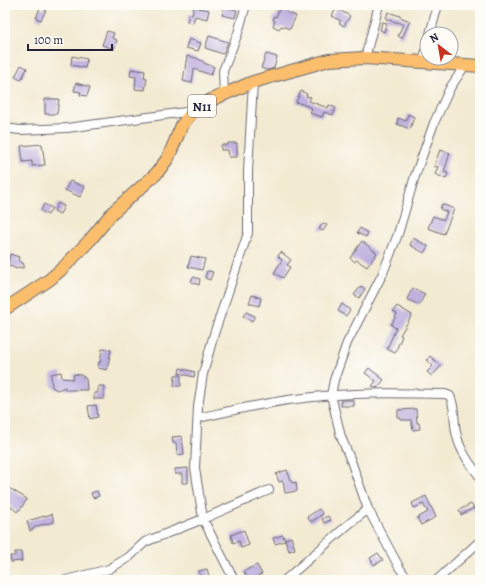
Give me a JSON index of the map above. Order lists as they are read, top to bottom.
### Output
{
  "streets": {
    "highway": ["N11"]
  },
  "scale_bar": "100 m",
  "north": "top left"
}
